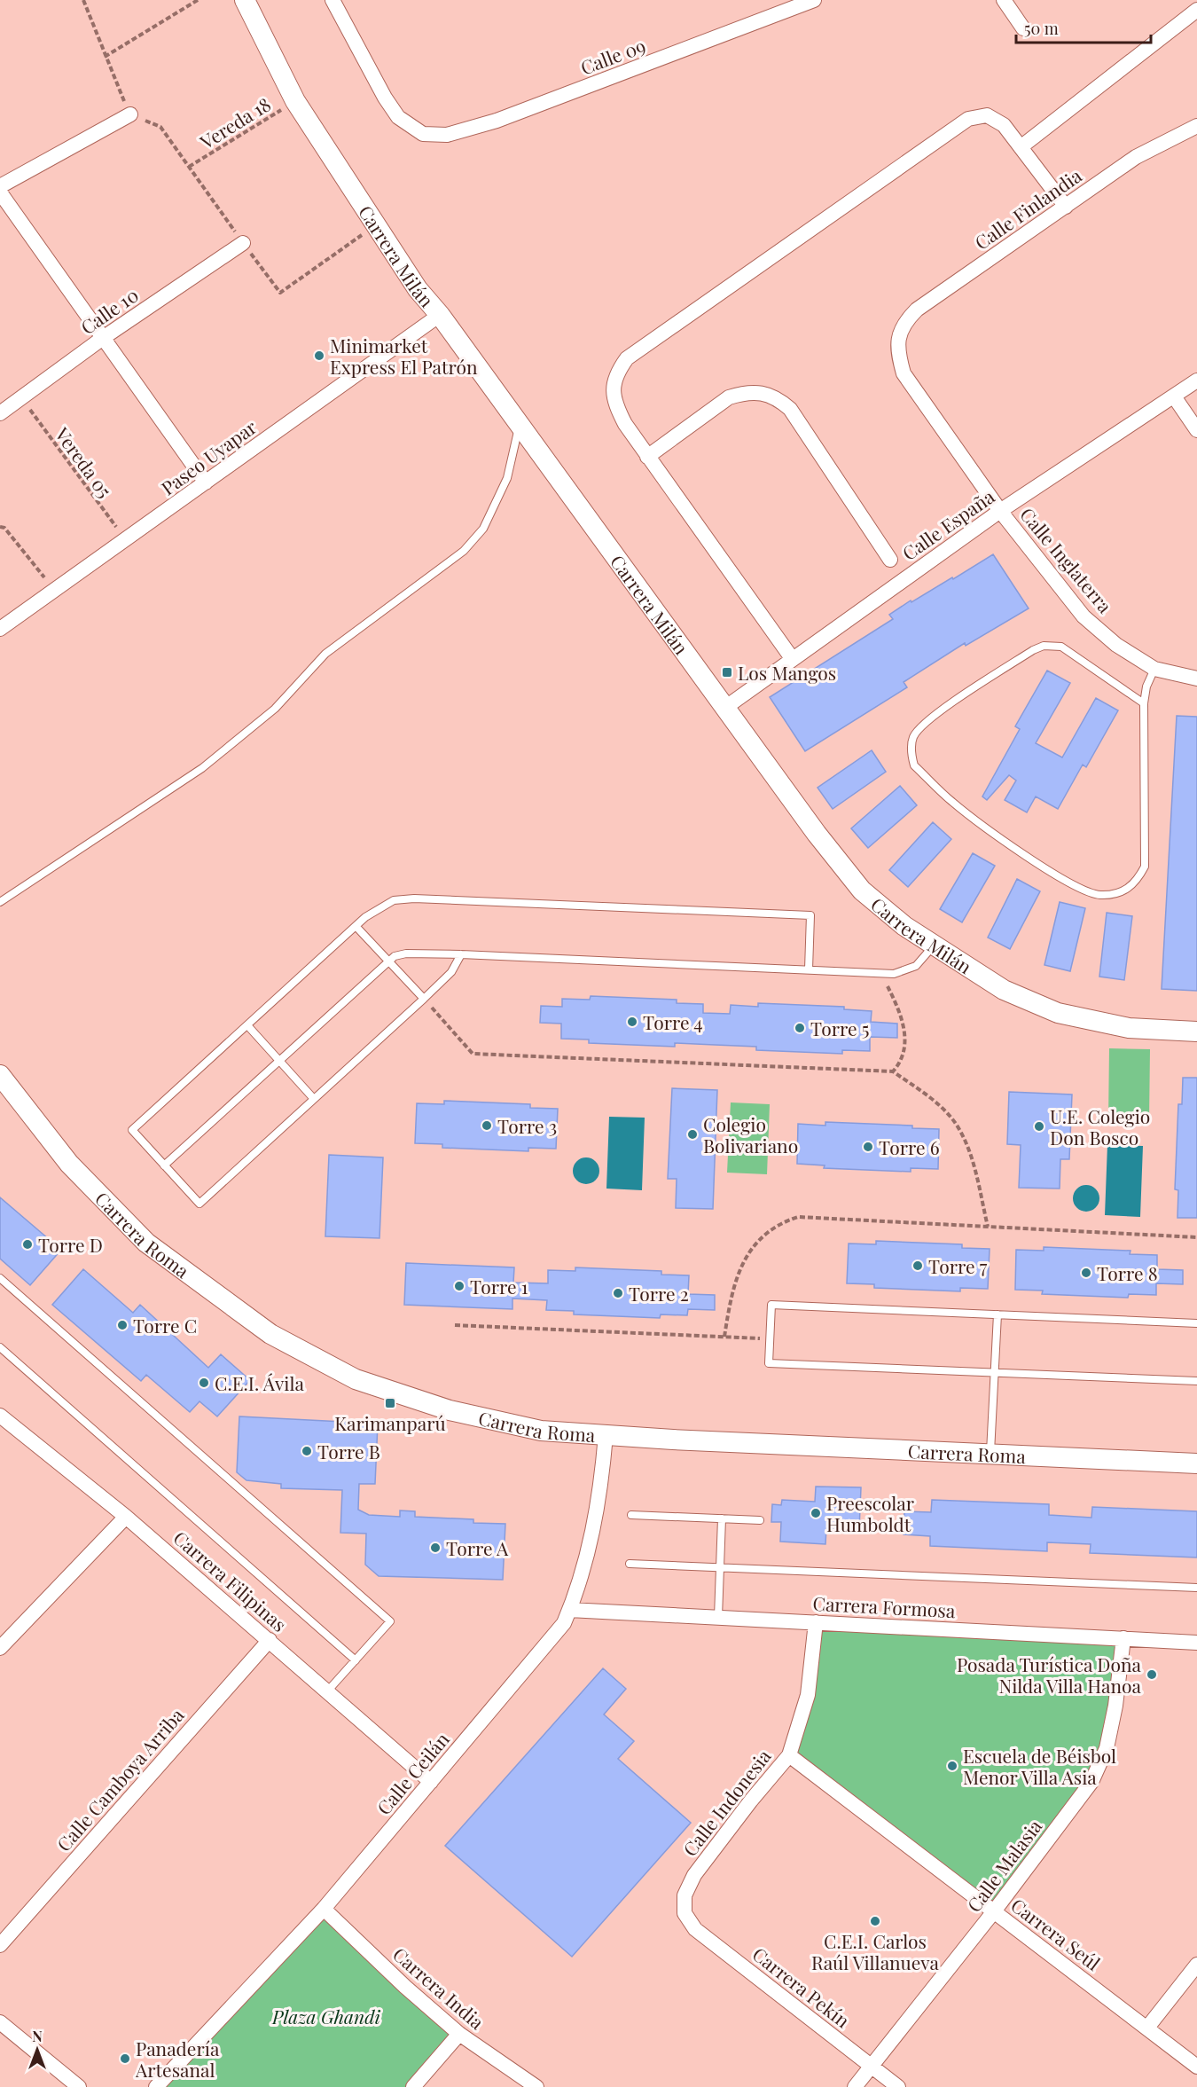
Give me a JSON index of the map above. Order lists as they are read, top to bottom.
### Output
{
  "streets": {
    "street": [
      "Calle 09",
      "Calle Finlandia",
      "Carrera Milán",
      "Calle 10",
      "Paseo Uyapar",
      "Calle España",
      "Calle Inglaterra",
      "Carrera Roma",
      "Carrera Filipinas",
      "Carrera Formosa",
      "Calle Ceilán",
      "Calle Camboya Arriba",
      "Calle Indonesia",
      "Calle Malasia",
      "Carrera Seúl",
      "Carrera Pekín",
      "Carrera India"
    ],
    "path": ["Vereda 18", "Vereda 05"]
  },
  "crossings": [
    ["Vereda 18", "Carrera Milán"],
    ["Calle Finlandia", "Calle Inglaterra"],
    ["Carrera Milán", "Paseo Uyapar"],
    ["Carrera Milán", "Calle España"],
    ["Calle 10", "Vereda 05"],
    ["Paseo Uyapar", "Vereda 05"],
    ["Calle España", "Calle Inglaterra"],
    ["Carrera Roma", "Calle Ceilán"],
    ["Carrera Filipinas", "Calle Ceilán"],
    ["Carrera Filipinas", "Calle Camboya Arriba"],
    ["Carrera Formosa", "Calle Ceilán"],
    ["Carrera Formosa", "Calle Indonesia"],
    ["Carrera Formosa", "Calle Malasia"],
    ["Calle Ceilán", "Carrera India"],
    ["Calle Indonesia", "Carrera Seúl"],
    ["Calle Indonesia", "Carrera Pekín"],
    ["Calle Malasia", "Carrera Seúl"],
    ["Calle Malasia", "Carrera Pekín"]
  ],
  "parks": ["Plaza Ghandi"],
  "places": {
    "other": [
      "Minimarket Express El Patrón",
      "Torre 4",
      "Torre 5",
      "Torre 3",
      "U.E. Colegio Don Bosco",
      "Colegio Bolivariano",
      "Torre 6",
      "Torre D",
      "Torre 7",
      "Torre 8",
      "Torre 1",
      "Torre 2",
      "Torre C",
      "C.E.I. Ávila",
      "Torre B",
      "Preescolar Humboldt",
      "Torre A",
      "Posada Turística Doña Nilda Villa Hanoa",
      "Escuela de Béisbol Menor Villa Asia",
      "C.E.I. Carlos Raúl Villanueva",
      "Panadería Artesanal"
    ],
    "transit": ["Los Mangos", "Karimanparú"]
  },
  "scale_bar": "50 m",
  "north": "top"
}
